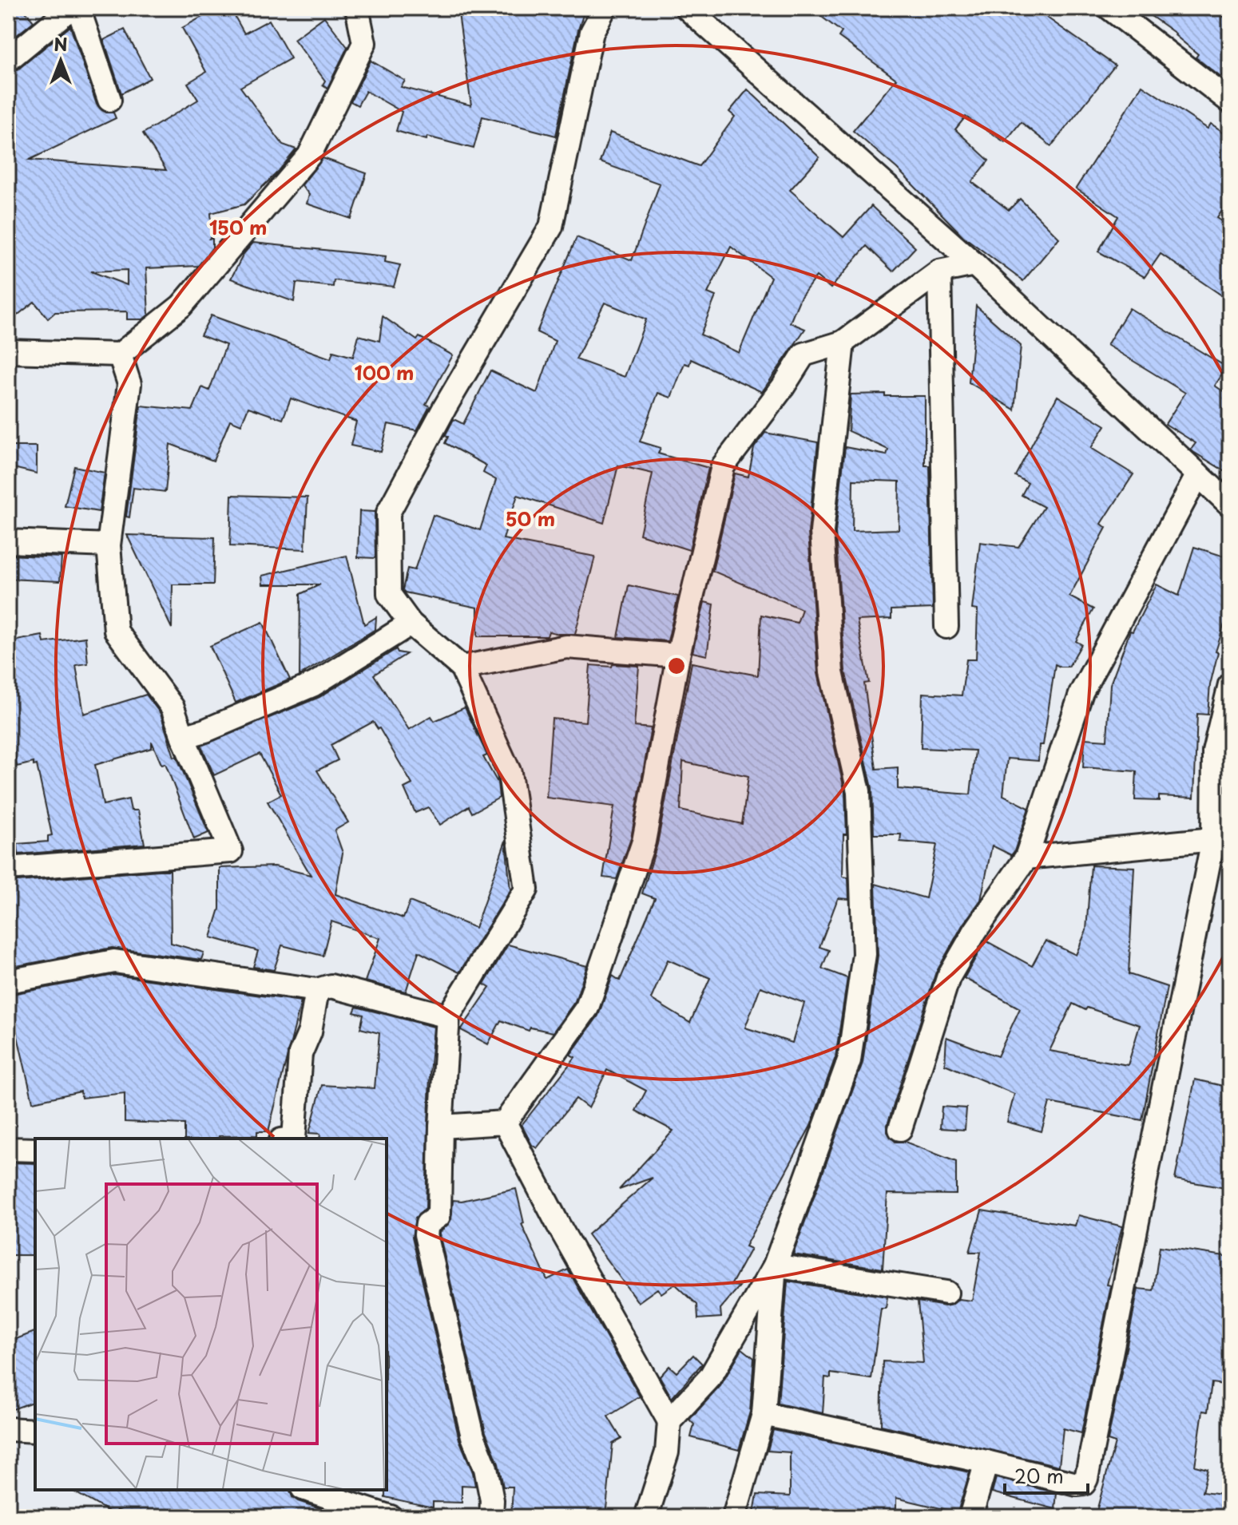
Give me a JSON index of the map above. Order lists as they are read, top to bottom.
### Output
{
  "scale_bar": "20 m",
  "north": "top",
  "rings": ["150 m", "100 m", "50 m"]
}
